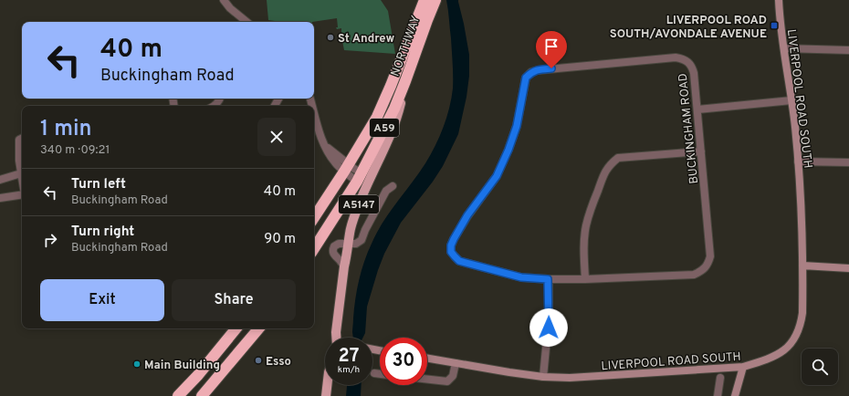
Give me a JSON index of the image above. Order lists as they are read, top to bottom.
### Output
{
  "streets": {
    "highway": ["NORTHWAY", "A59"],
    "main road": ["LIVERPOOL ROAD SOUTH", "A5147"],
    "street": ["BUCKINGHAM ROAD"]
  },
  "crossings": [
    ["NORTHWAY", "A5147"]
  ],
  "places": {
    "transit": ["LIVERPOOL ROAD SOUTH/AVONDALE AVENUE"],
    "other": ["St Andrew", "Esso", "Main Building"]
  },
  "page": {
    "turn": ["40 m", "Buckingham Road"],
    "heading": ["1 min", "340 m · 09:21"],
    "list": [
      {
        "name": "Turn left",
        "note": "Buckingham Road",
        "value": "40 m"
      },
      {
        "name": "Turn right",
        "note": "Buckingham Road",
        "value": "90 m"
      }
    ],
    "buttons": ["Exit", "Share"],
    "speed": "27 km/h",
    "limit": "30"
  }
}
